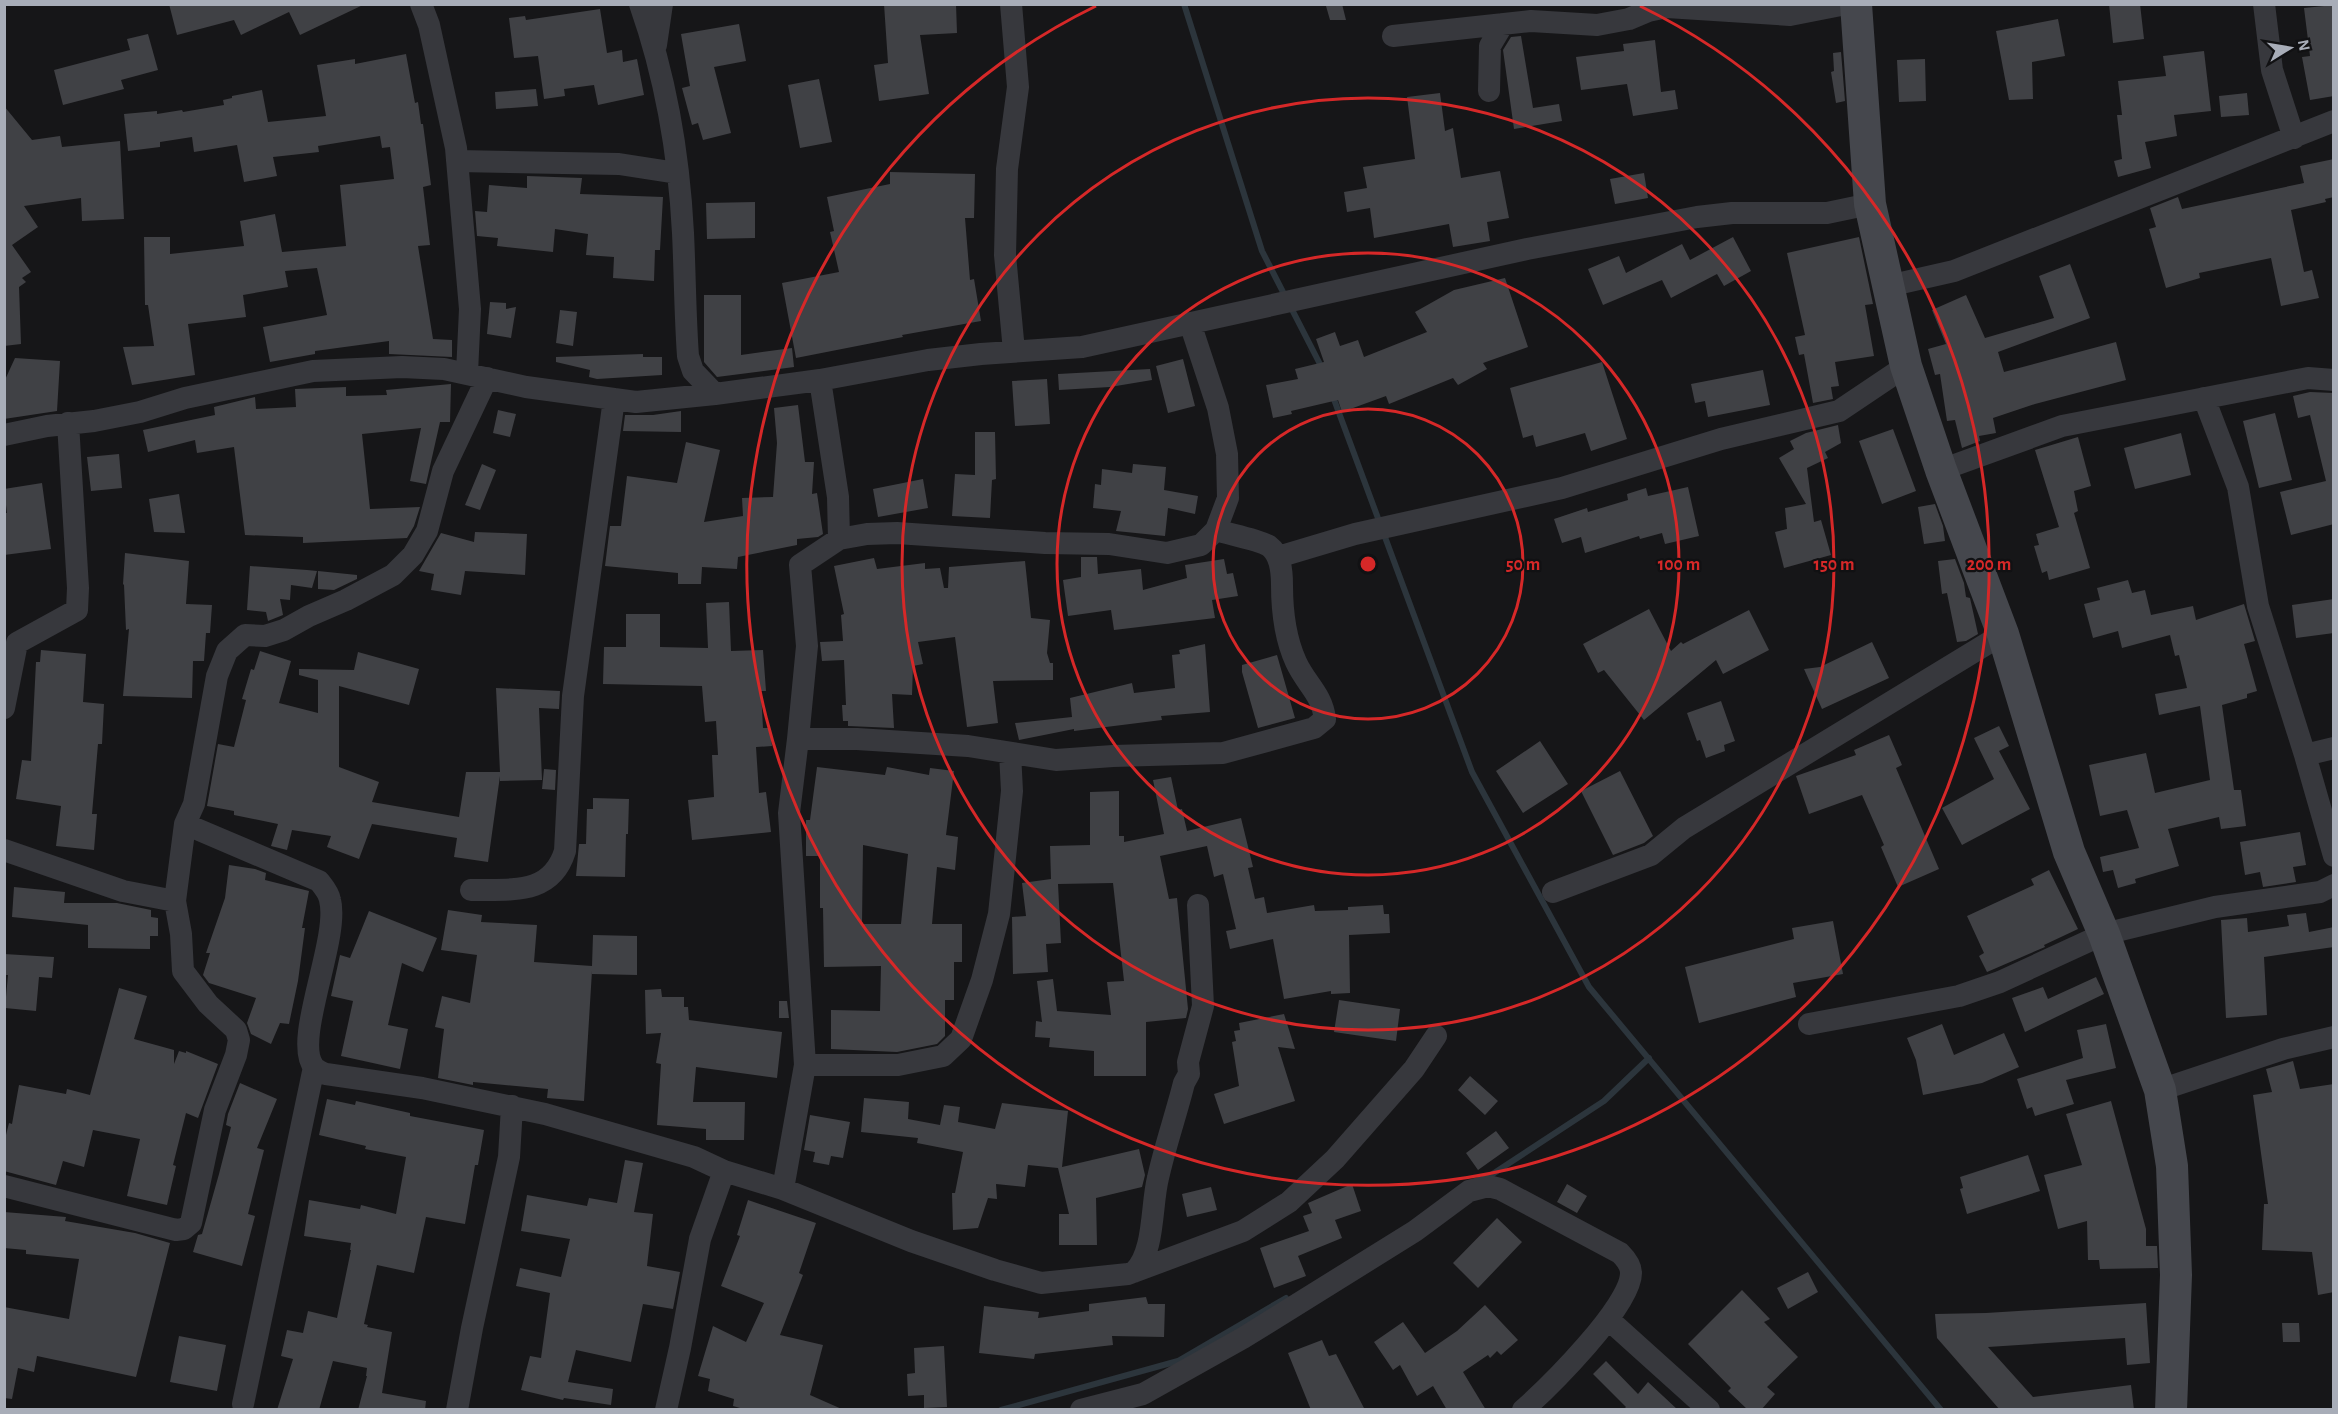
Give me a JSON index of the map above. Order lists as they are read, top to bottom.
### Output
{
  "north": "right",
  "rings": [
    "50 m",
    "100 m",
    "150 m",
    "200 m"
  ]
}
